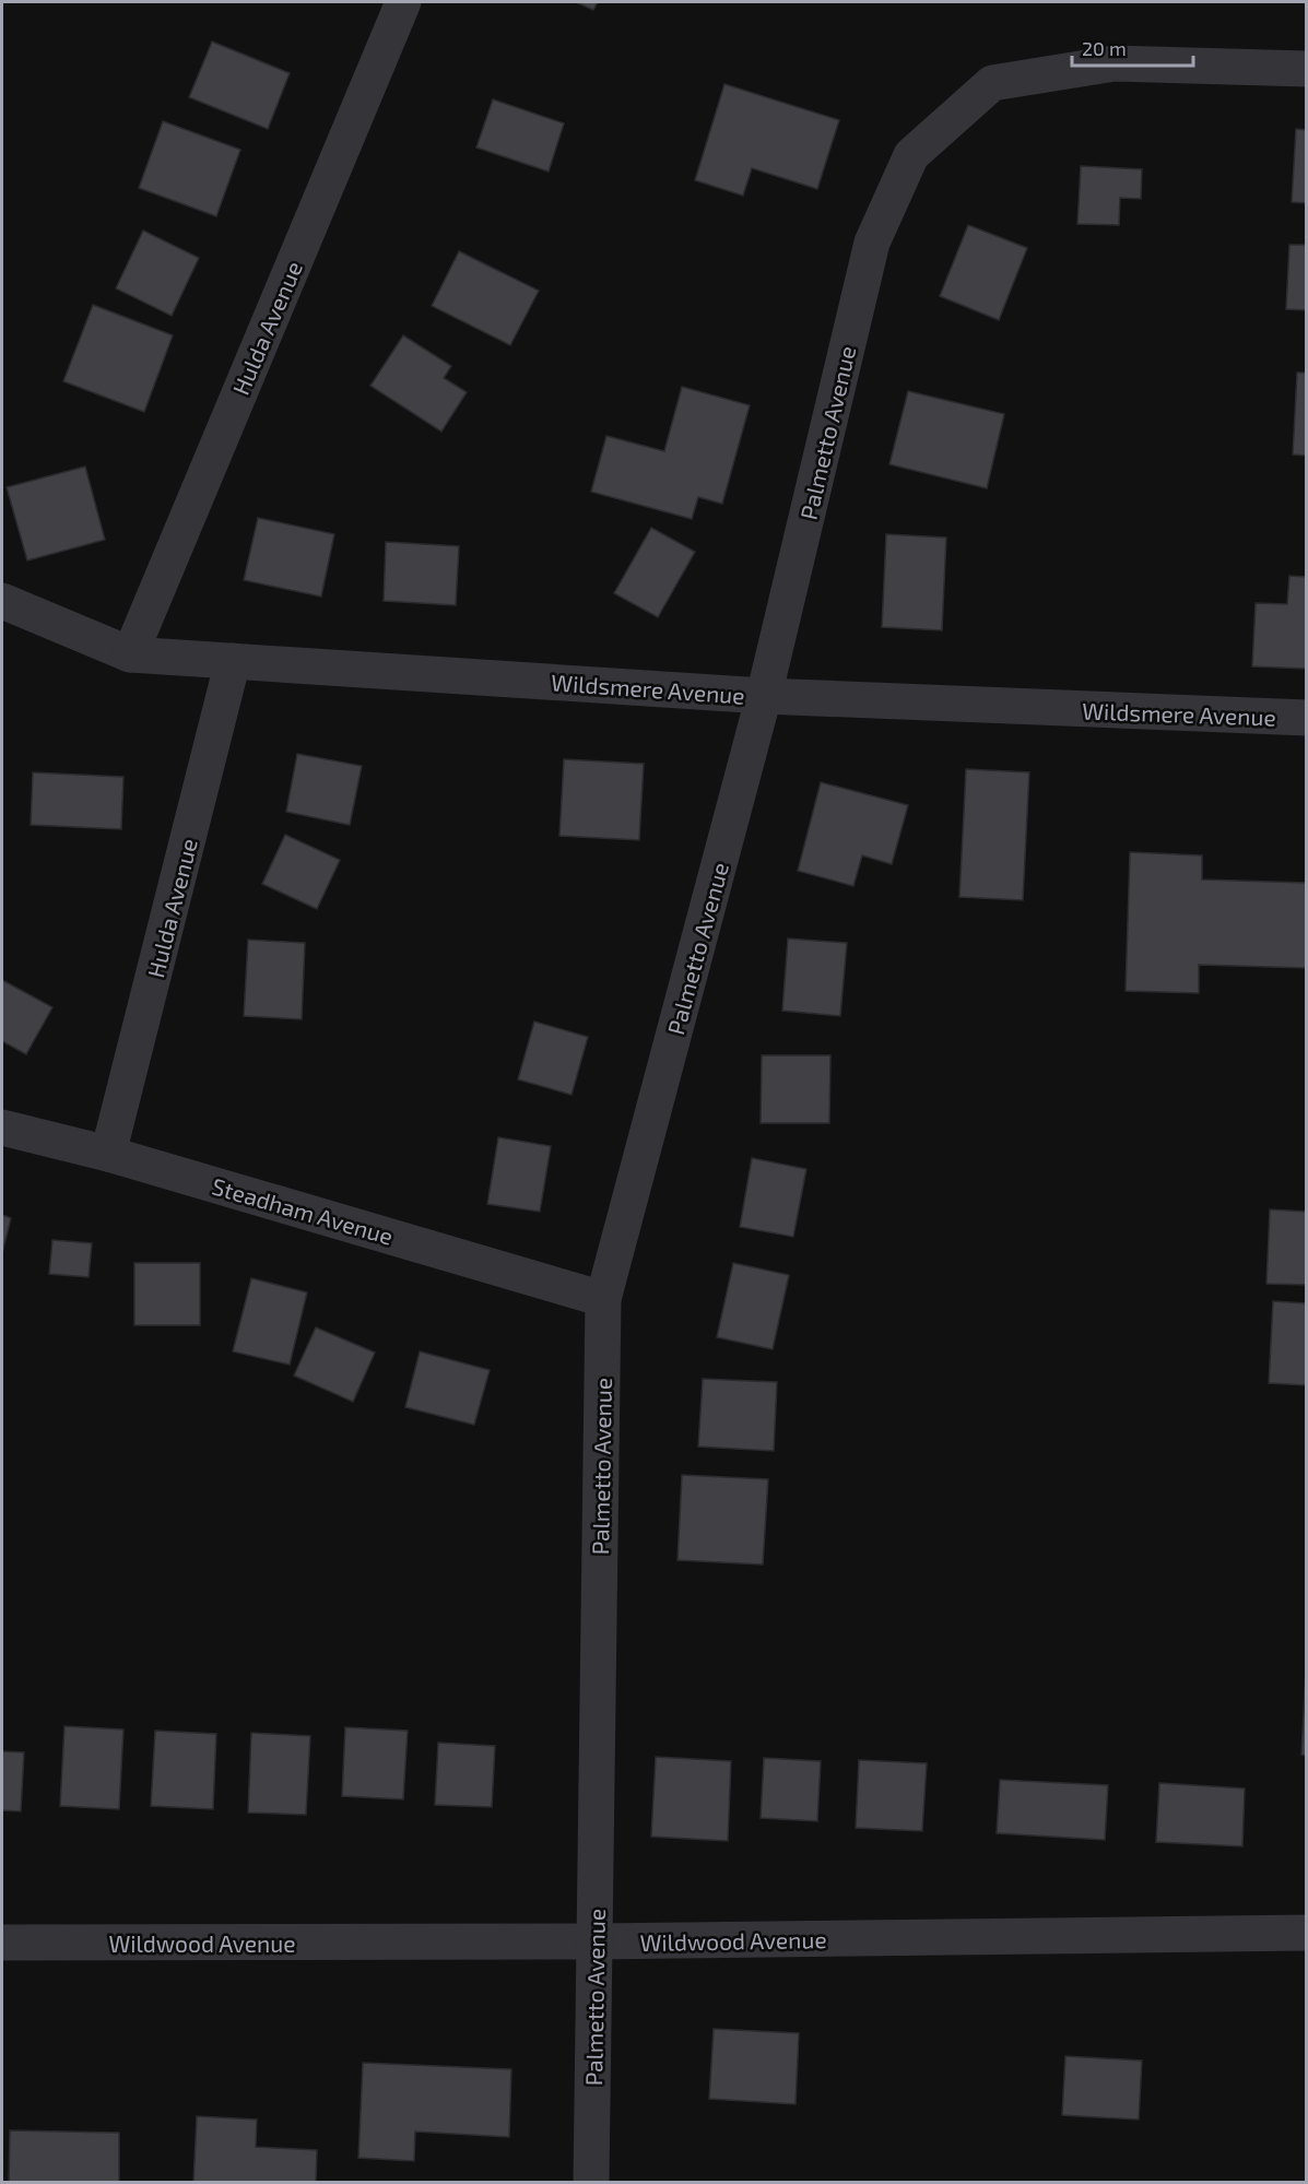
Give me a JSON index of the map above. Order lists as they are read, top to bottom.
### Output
{
  "streets": {
    "street": [
      "Hulda Avenue",
      "Palmetto Avenue",
      "Wildsmere Avenue",
      "Steadham Avenue",
      "Wildwood Avenue"
    ]
  },
  "crossings": [
    ["Hulda Avenue", "Wildsmere Avenue"],
    ["Hulda Avenue", "Steadham Avenue"],
    ["Palmetto Avenue", "Wildsmere Avenue"],
    ["Palmetto Avenue", "Steadham Avenue"],
    ["Palmetto Avenue", "Wildwood Avenue"]
  ],
  "scale_bar": "20 m"
}
